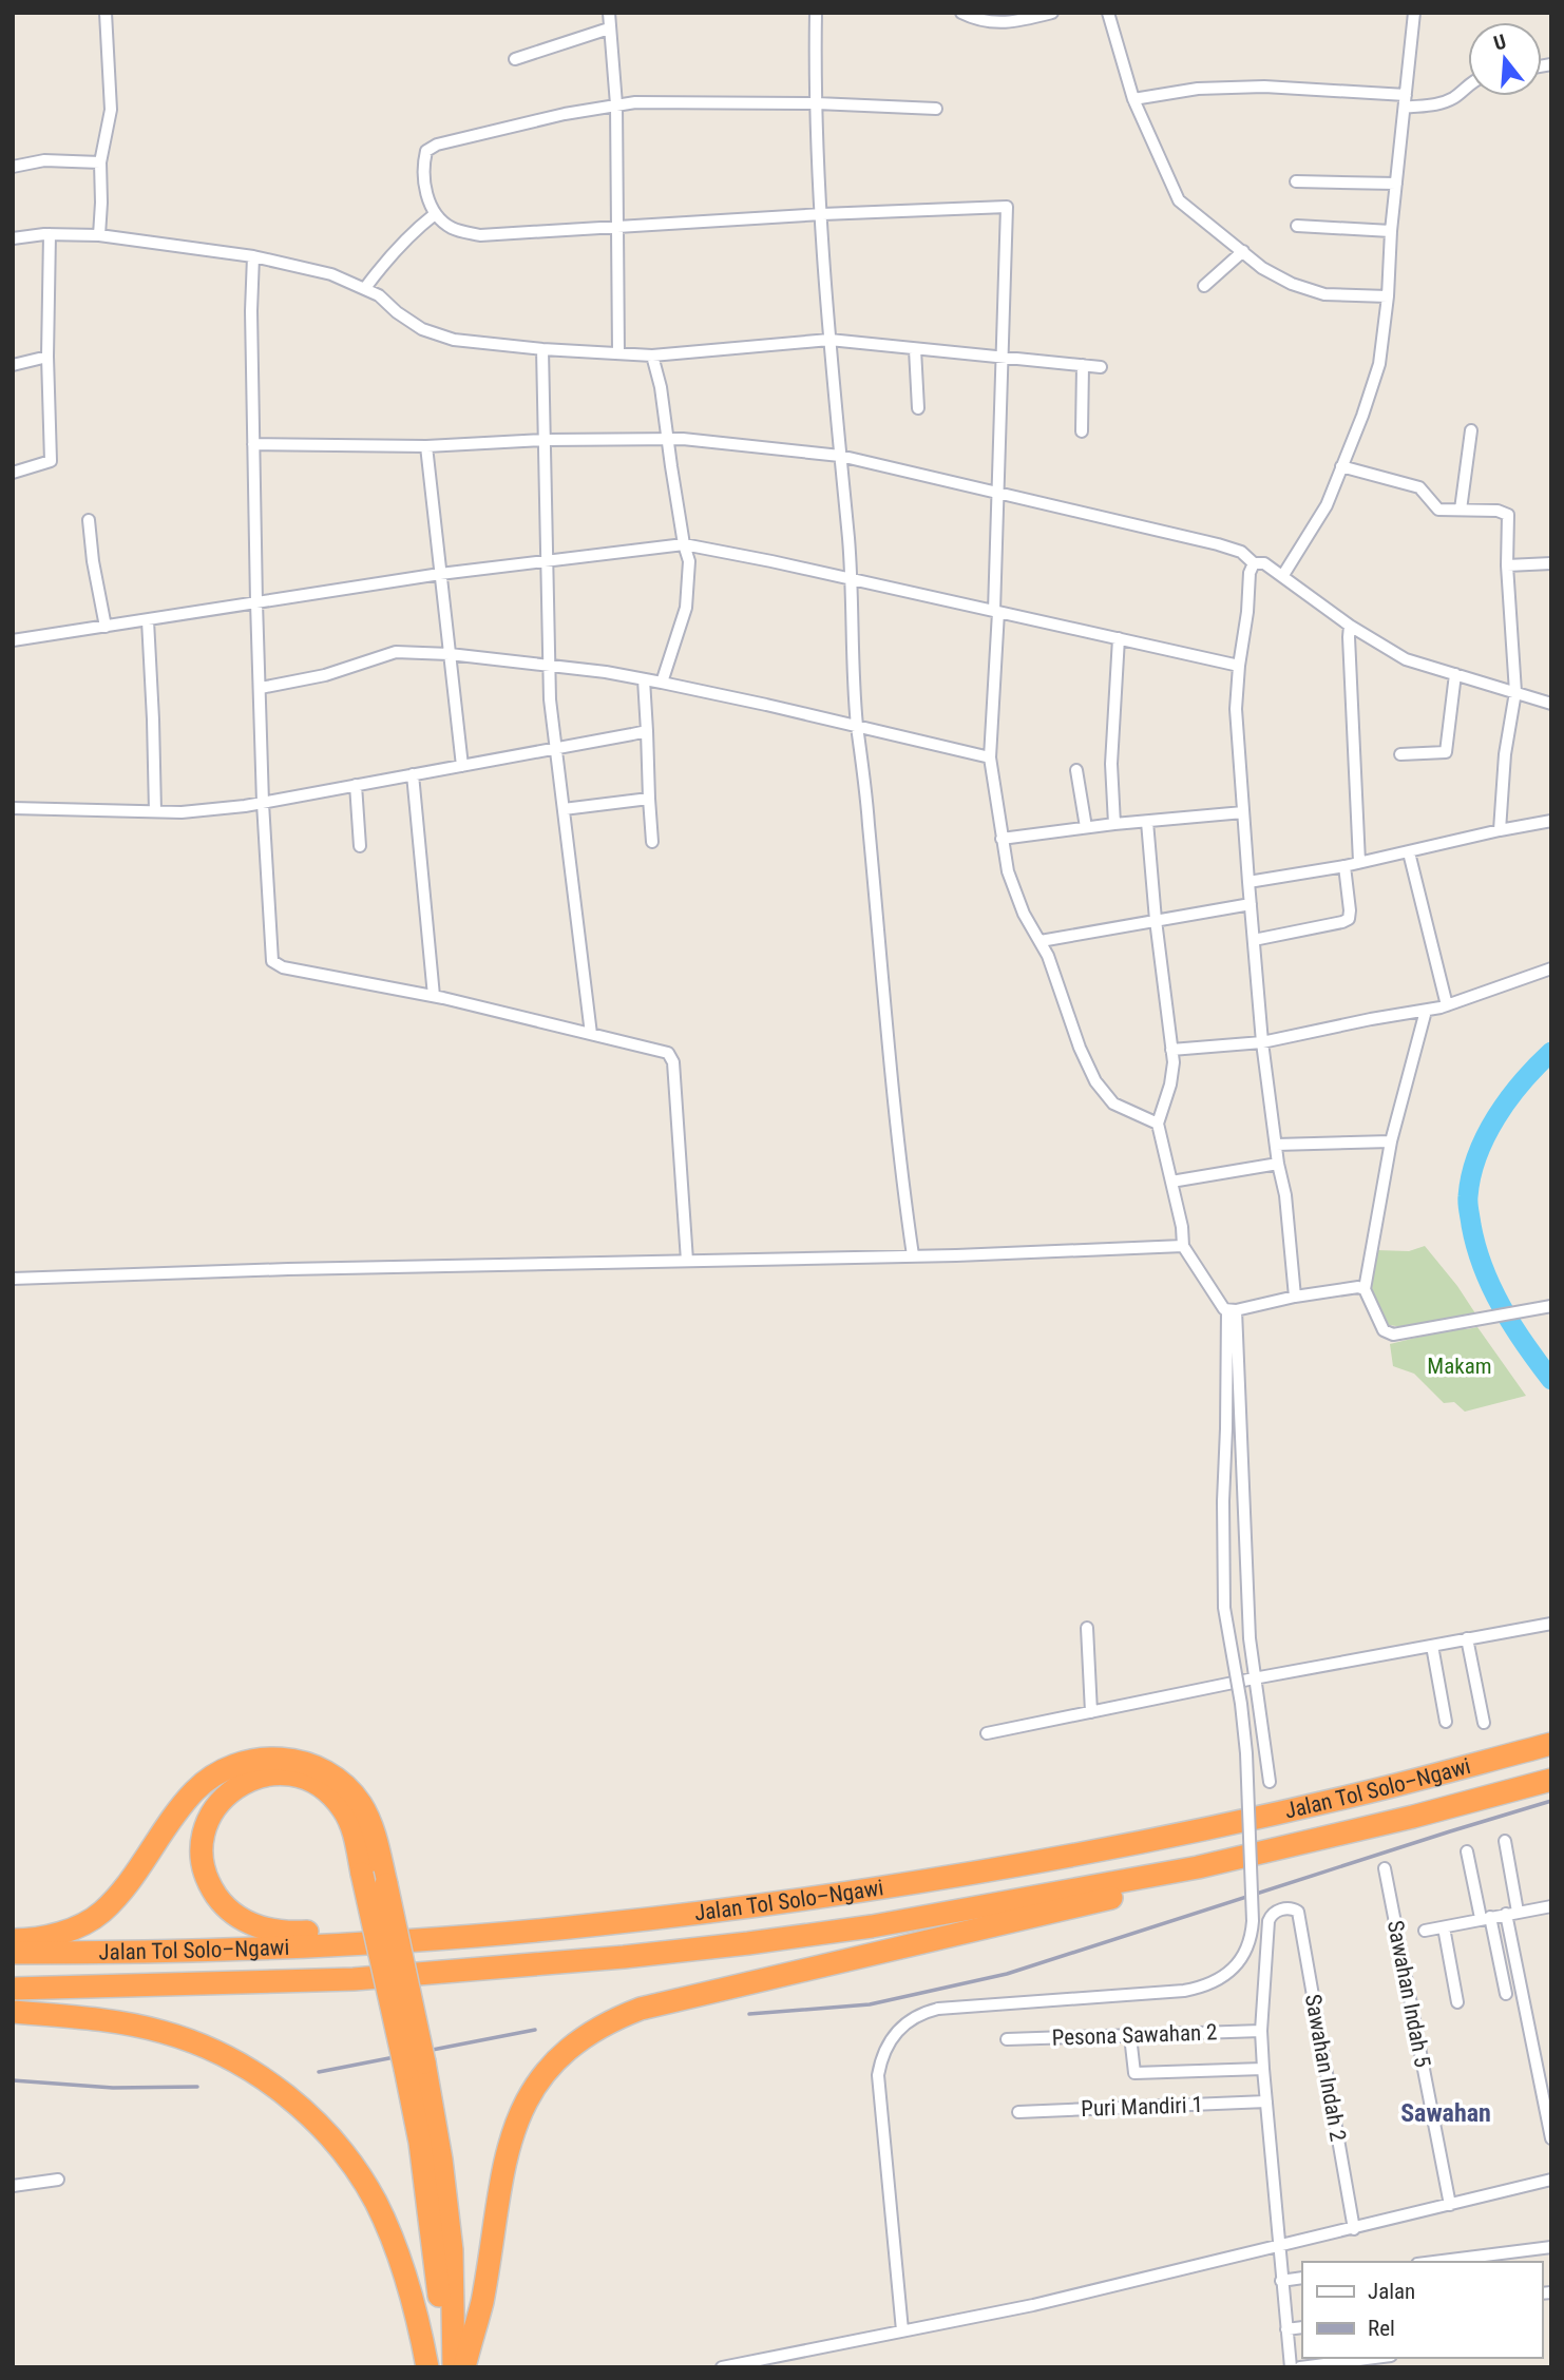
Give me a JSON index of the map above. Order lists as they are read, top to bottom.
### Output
{
  "streets": {
    "highway": ["Jalan Tol Solo–Ngawi"],
    "street": [
      "Sawahan Indah 5",
      "Pesona Sawahan 2",
      "Sawahan Indah 2",
      "Puri Mandiri 1"
    ]
  },
  "crossings": [
    ["Pesona Sawahan 2", "Sawahan Indah 2"]
  ],
  "districts": ["Sawahan"],
  "parks": ["Makam"],
  "legend": ["Jalan", "Rel"],
  "north": "top"
}
